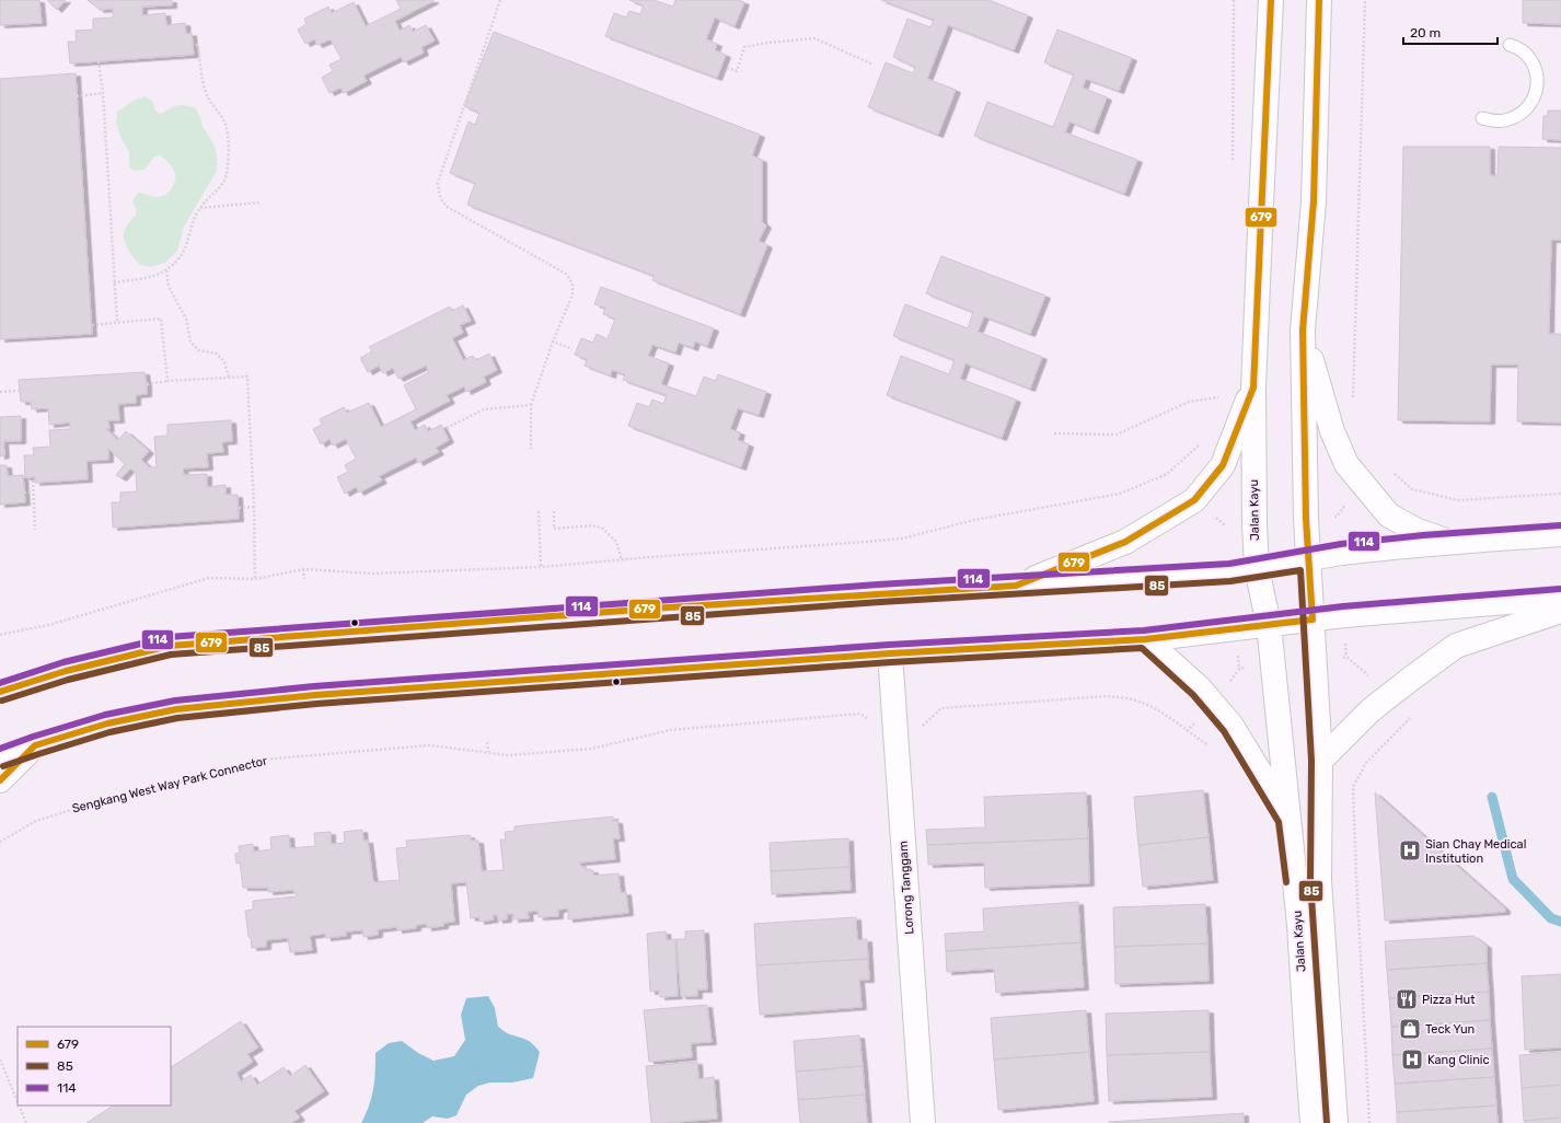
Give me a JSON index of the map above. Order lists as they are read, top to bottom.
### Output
{
  "streets": {
    "main road": ["Jalan Kayu", "Lorong Tanggam"],
    "path": ["Sengkang West Way Park Connector"]
  },
  "crossings": [
    ["Sengkang West Way Park Connector", "Lorong Tanggam"]
  ],
  "places": {
    "hospital": ["Sian Chay Medical Institution", "Kang Clinic"],
    "restaurant": ["Pizza Hut"],
    "shop": ["Teck Yun"]
  },
  "lines": ["transit line 679", "transit line 114", "transit line 85"],
  "legend": ["679", "85", "114"],
  "scale_bar": "20 m"
}
